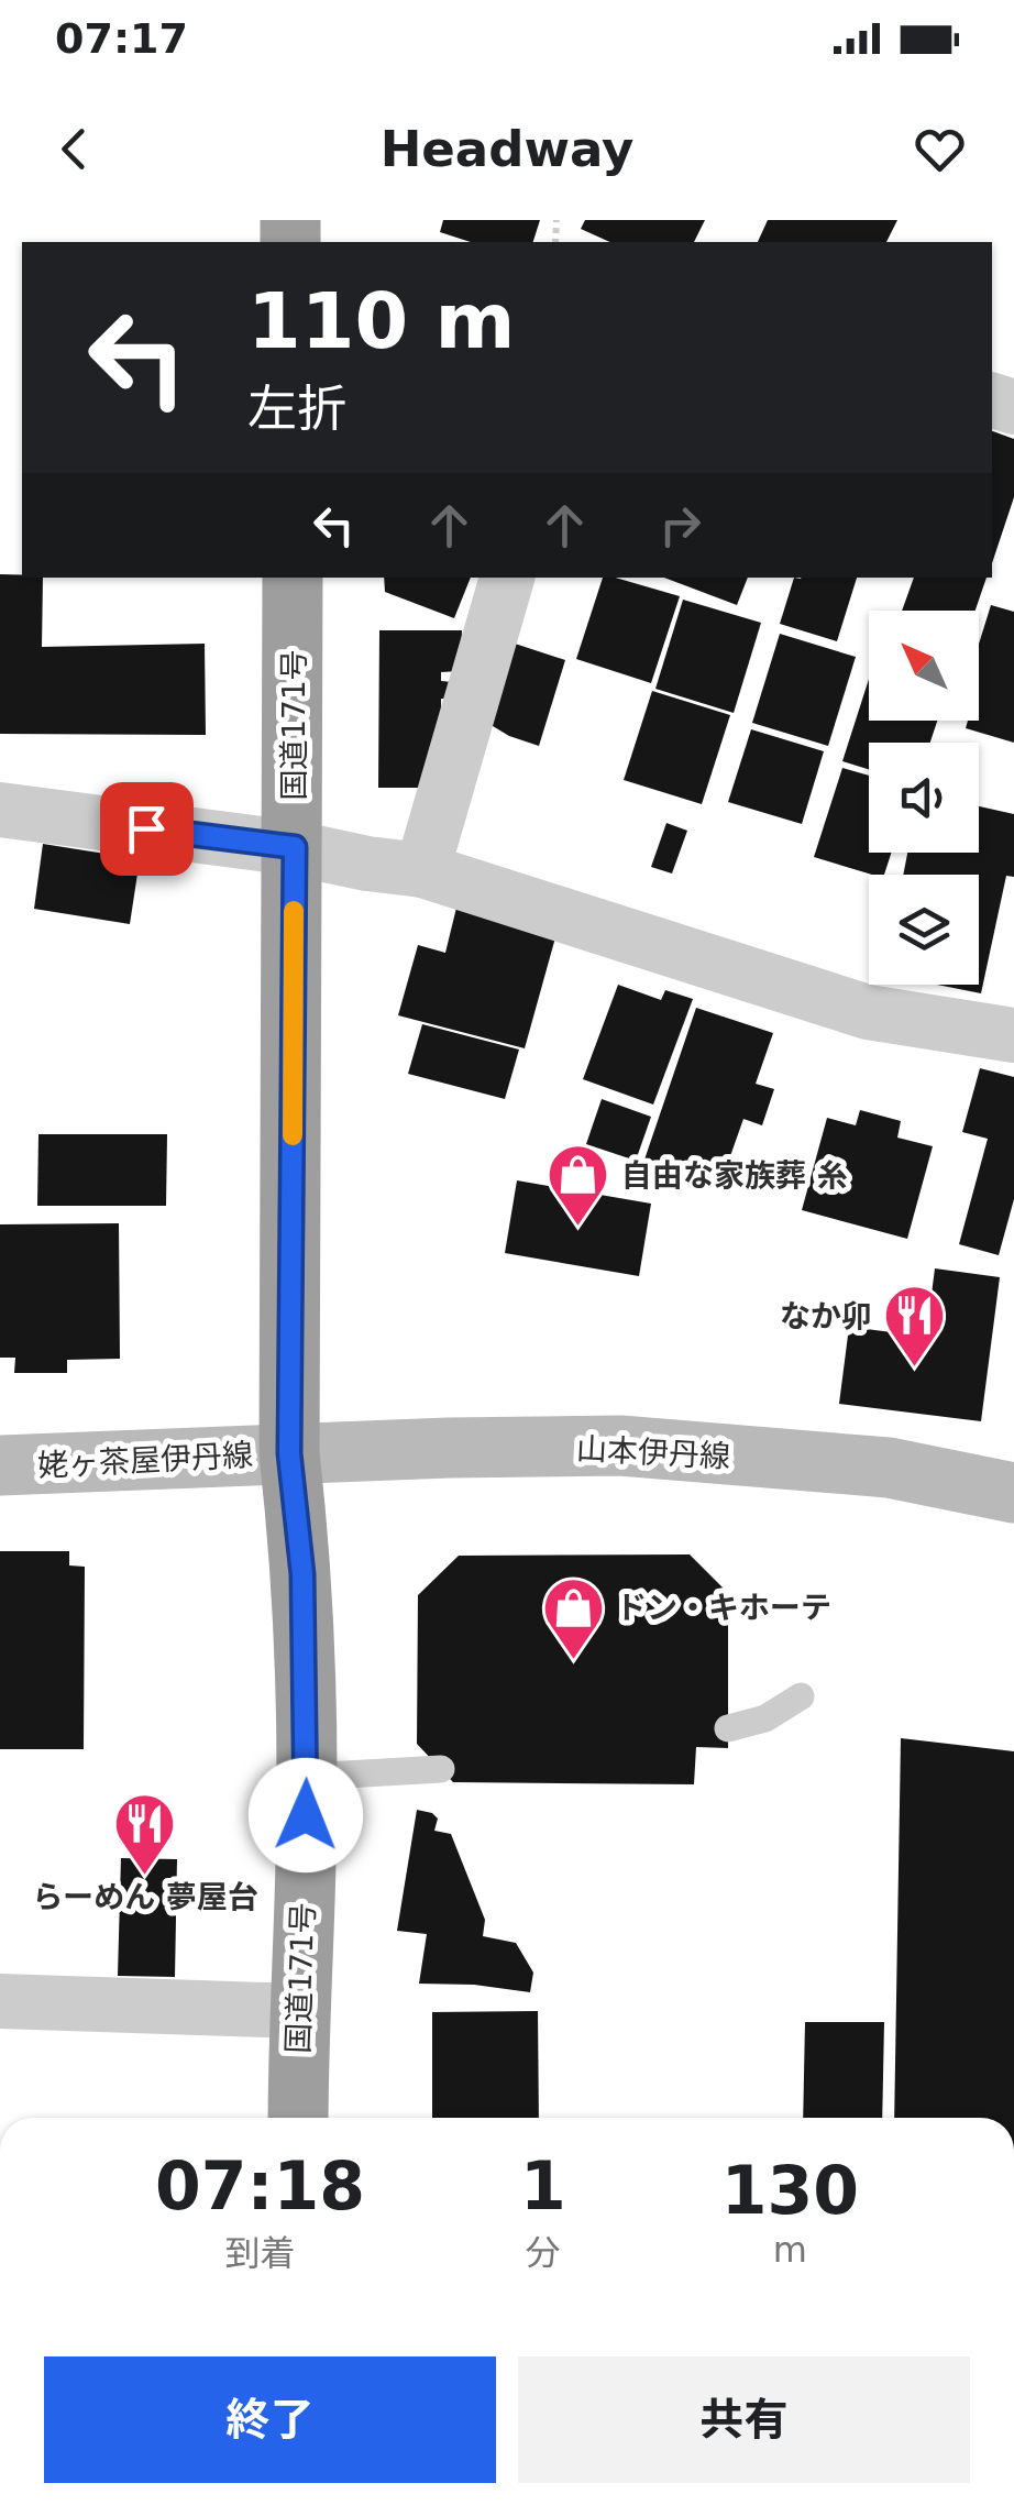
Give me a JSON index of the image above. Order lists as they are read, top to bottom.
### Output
{
  "streets": {
    "highway": ["国道171号"],
    "main road": ["山本伊丹線", "姥ヶ茶屋伊丹線"]
  },
  "crossings": [
    ["国道171号", "山本伊丹線"],
    ["国道171号", "姥ヶ茶屋伊丹線"],
    ["山本伊丹線", "姥ヶ茶屋伊丹線"]
  ],
  "places": {
    "shop": ["自由な家族葬 糸", "ドン・キホーテ"],
    "restaurant": ["なか卯", "らーめん 夢屋台"]
  },
  "north": "top left",
  "page": {
    "status": "07:17",
    "header": "Headway",
    "turn": ["110 m", "左折"],
    "eta": [
      "07:18",
      "到着",
      "1",
      "分",
      "130",
      "m"
    ],
    "buttons": ["終了", "共有"]
  }
}
